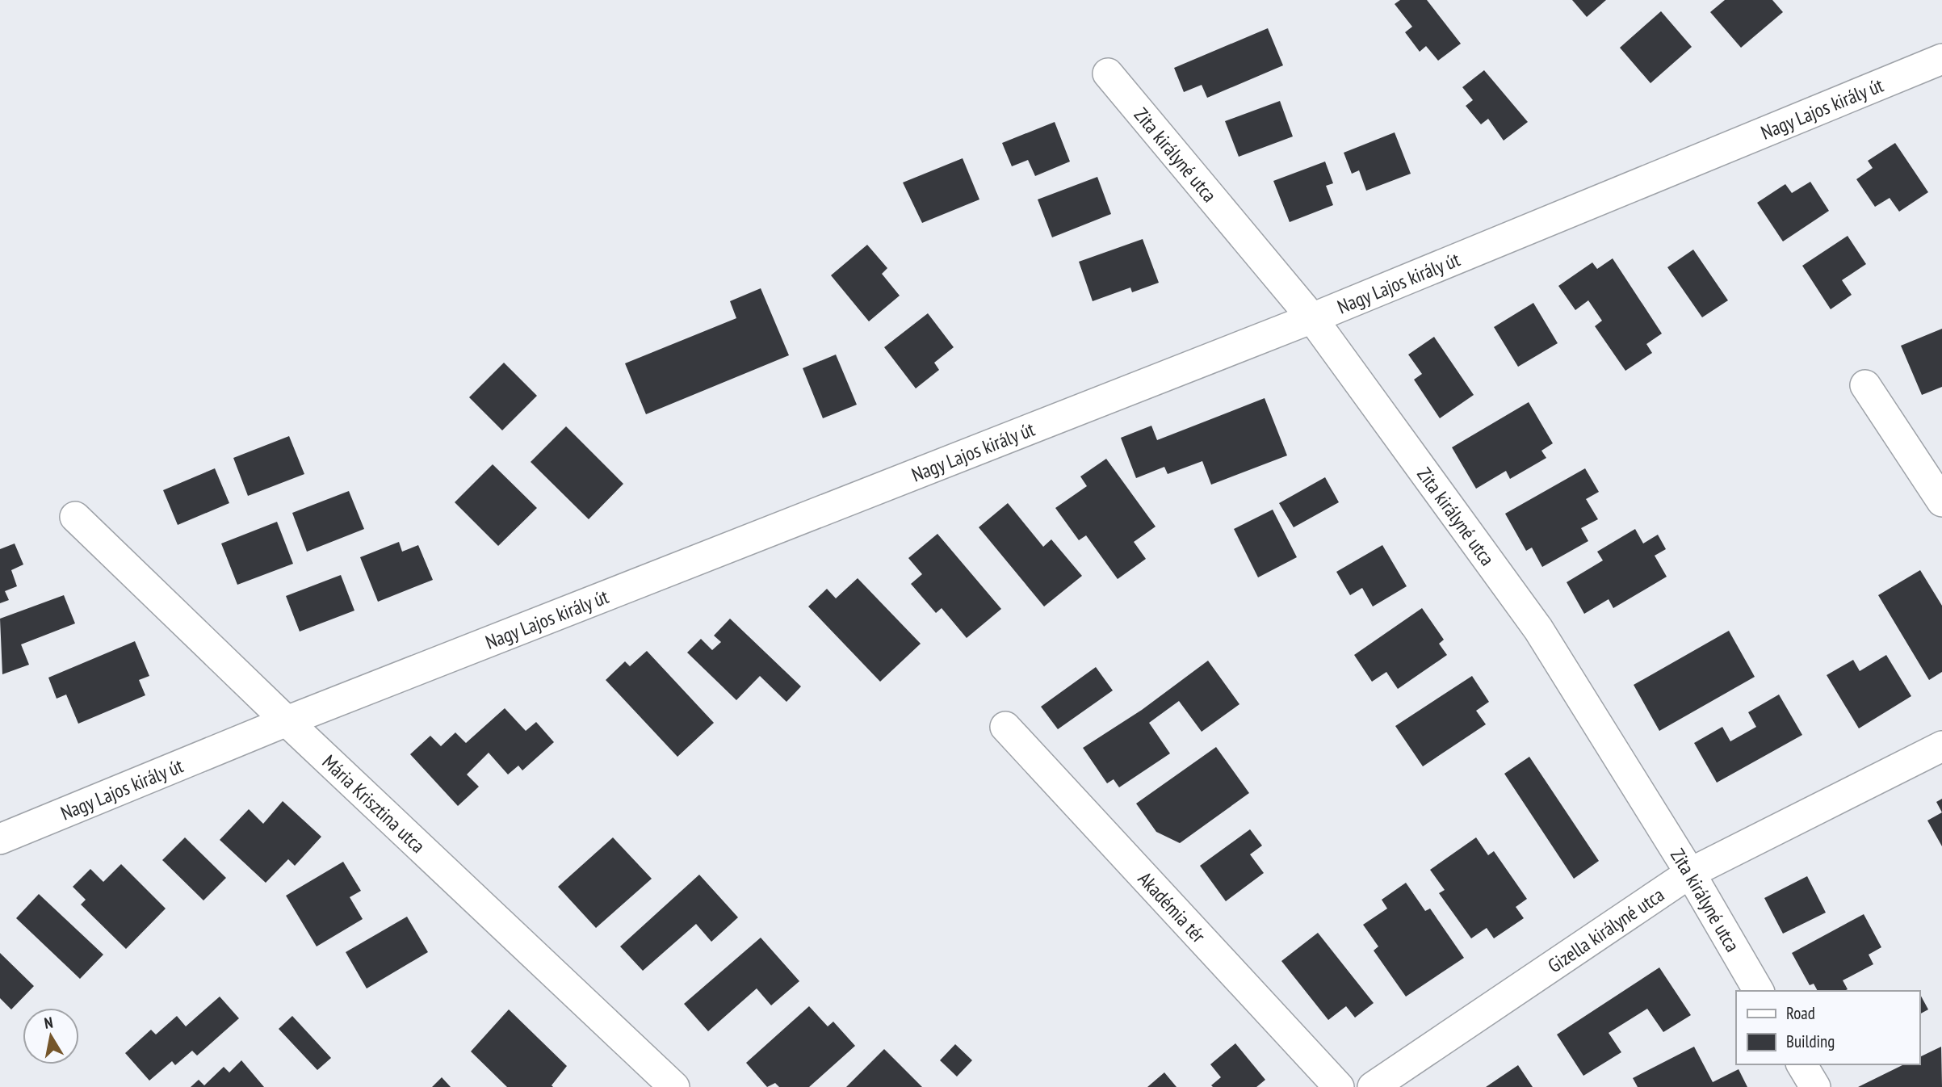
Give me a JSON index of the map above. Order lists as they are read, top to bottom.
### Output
{
  "streets": {
    "street": [
      "Nagy Lajos király út",
      "Zita királyné utca",
      "Mária Krisztina utca",
      "Akadémia tér",
      "Gizella királyné utca"
    ]
  },
  "crossings": [
    ["Nagy Lajos király út", "Zita királyné utca"],
    ["Nagy Lajos király út", "Mária Krisztina utca"],
    ["Zita királyné utca", "Gizella királyné utca"]
  ],
  "legend": ["Road", "Building"],
  "north": "top"
}
